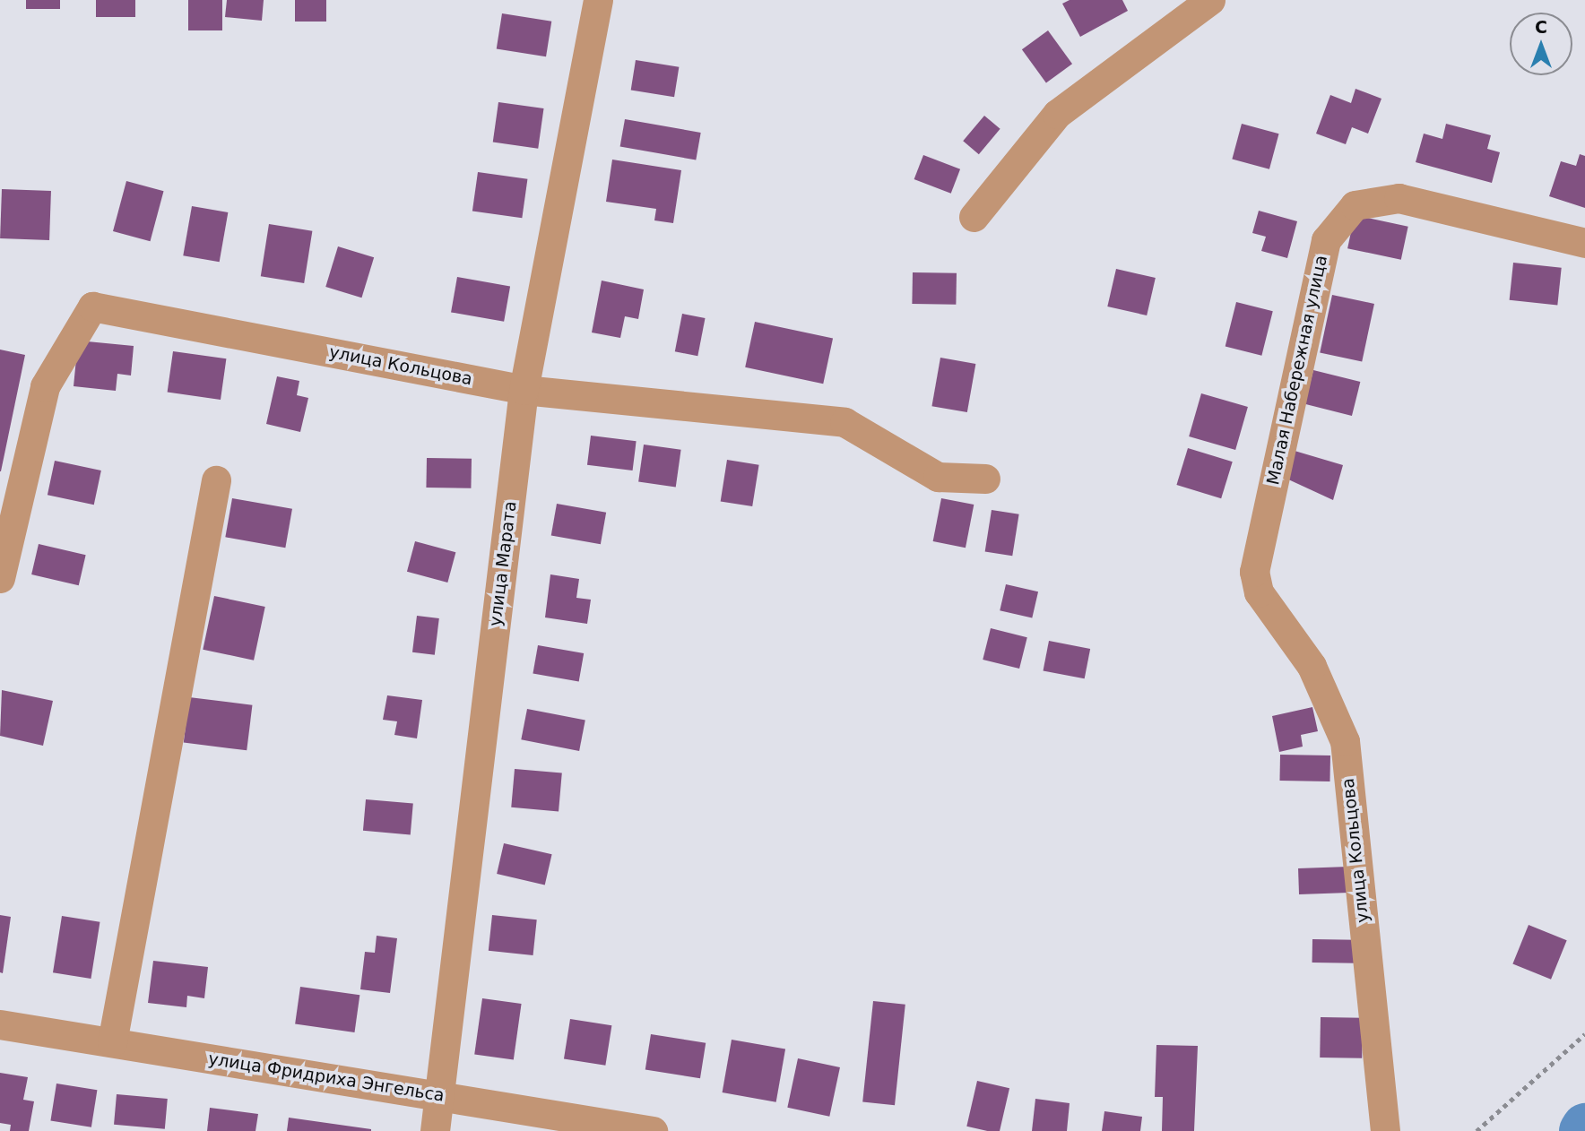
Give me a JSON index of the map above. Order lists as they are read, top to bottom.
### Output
{
  "streets": {
    "street": [
      "улица Кольцова",
      "Малая Набережная улица",
      "улица Марата",
      "улица Фридриха Энгельса"
    ]
  },
  "crossings": [
    ["улица Кольцова", "Малая Набережная улица"],
    ["улица Кольцова", "улица Марата"],
    ["улица Марата", "улица Фридриха Энгельса"]
  ],
  "north": "top"
}
